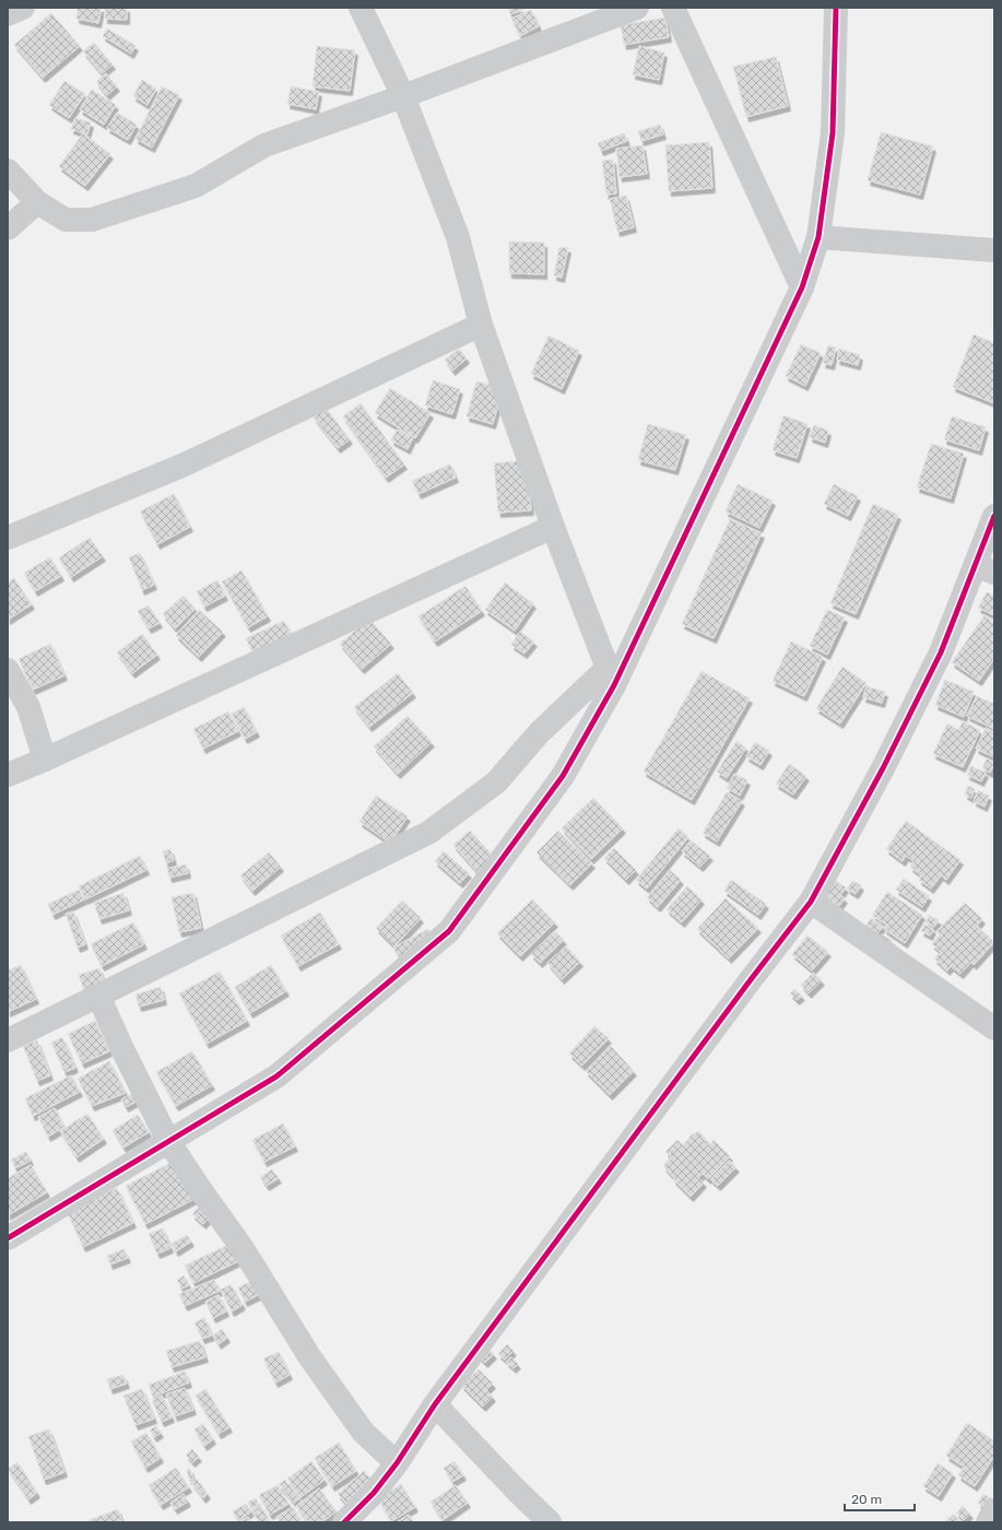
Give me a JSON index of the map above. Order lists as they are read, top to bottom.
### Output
{
  "scale_bar": "20 m"
}
